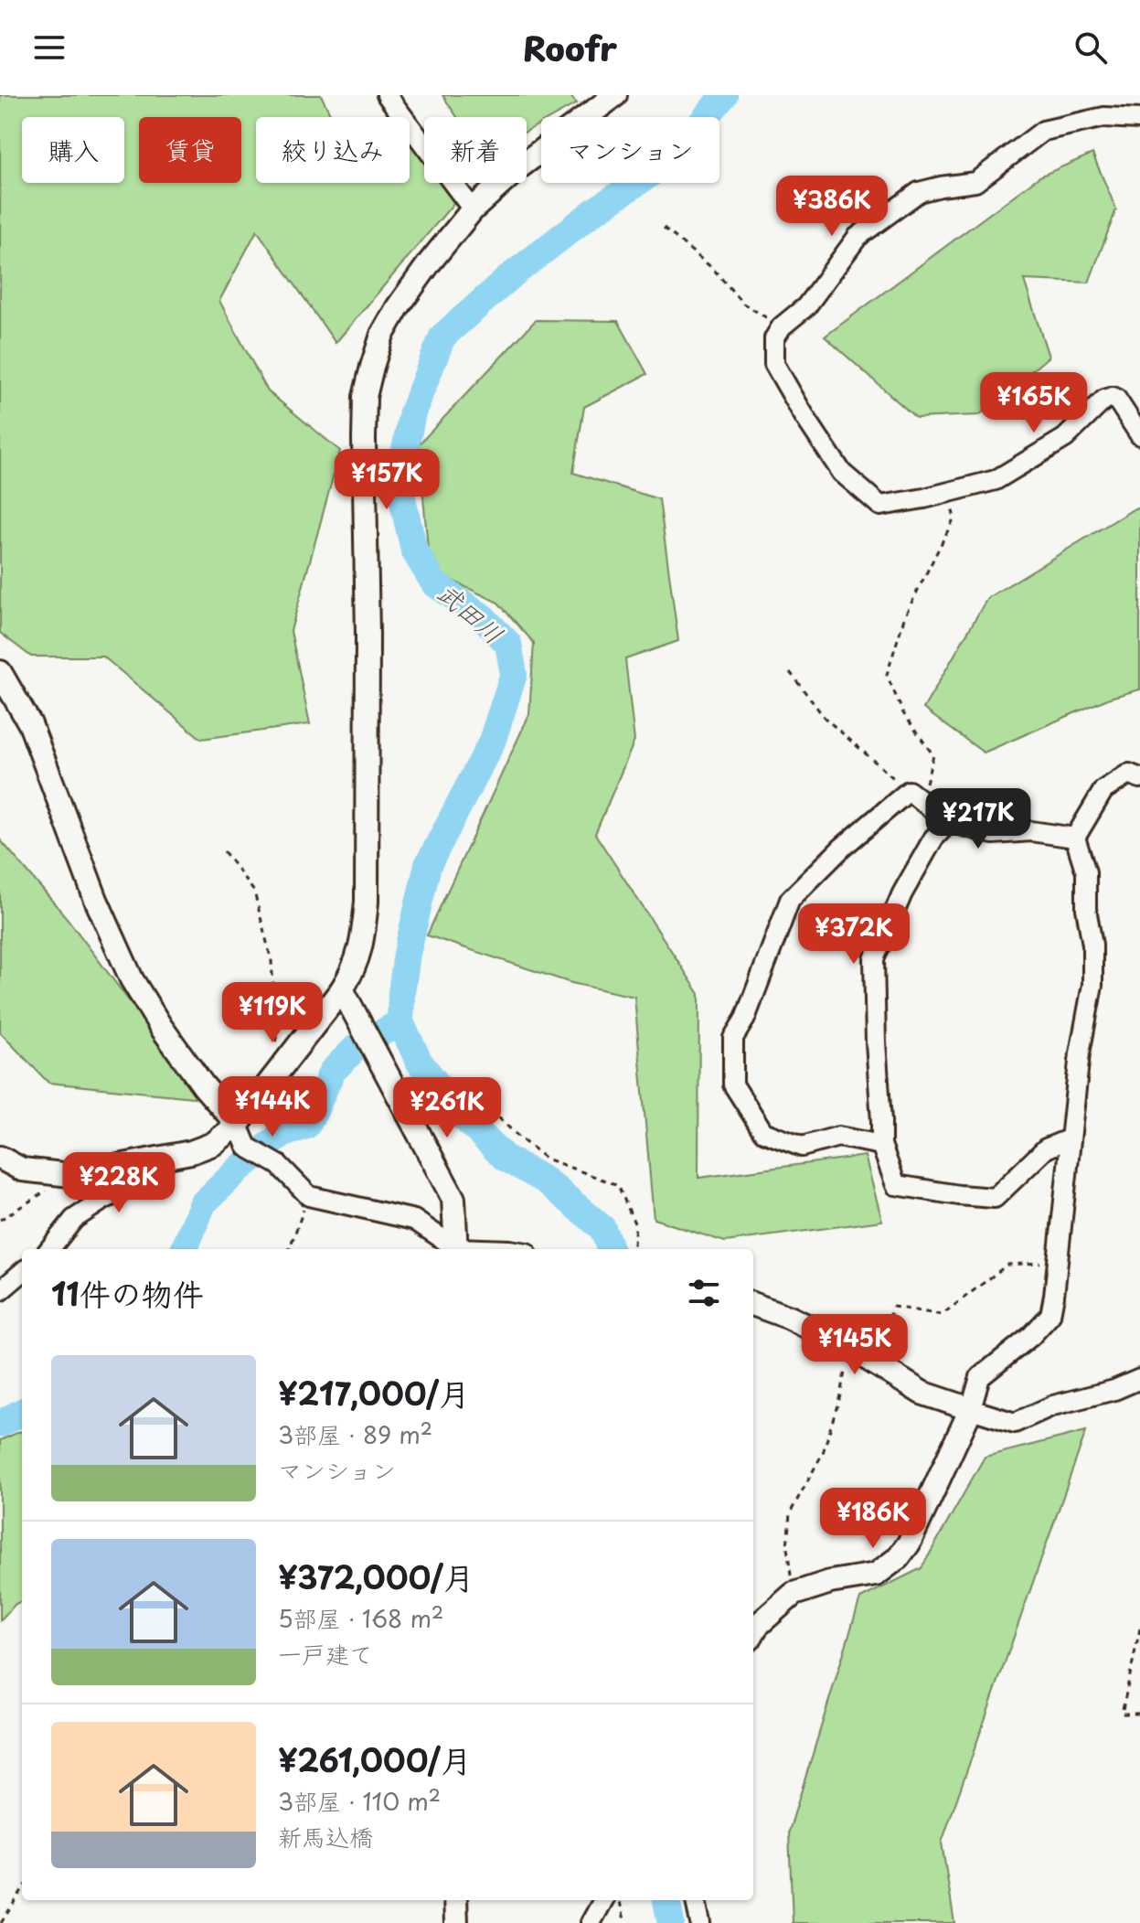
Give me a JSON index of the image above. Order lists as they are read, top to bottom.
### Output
{
  "water": ["武田川"],
  "page": {
    "header": "Roofr",
    "chip": [
      "購入",
      "賃貸",
      "絞り込み",
      "新着",
      "マンション"
    ],
    "price": [
      "¥386K",
      "¥165K",
      "¥157K",
      "¥217K",
      "¥372K",
      "¥119K",
      "¥144K",
      "¥261K",
      "¥228K",
      "¥145K",
      "¥186K"
    ],
    "heading": "11件の物件",
    "list": [
      {
        "name": "¥217,000/月",
        "note": "3部屋 · 89 m² · マンション"
      },
      {
        "name": "¥372,000/月",
        "note": "5部屋 · 168 m² · 一戸建て"
      },
      {
        "name": "¥261,000/月",
        "note": "3部屋 · 110 m² · 新馬込橋"
      }
    ]
  }
}
